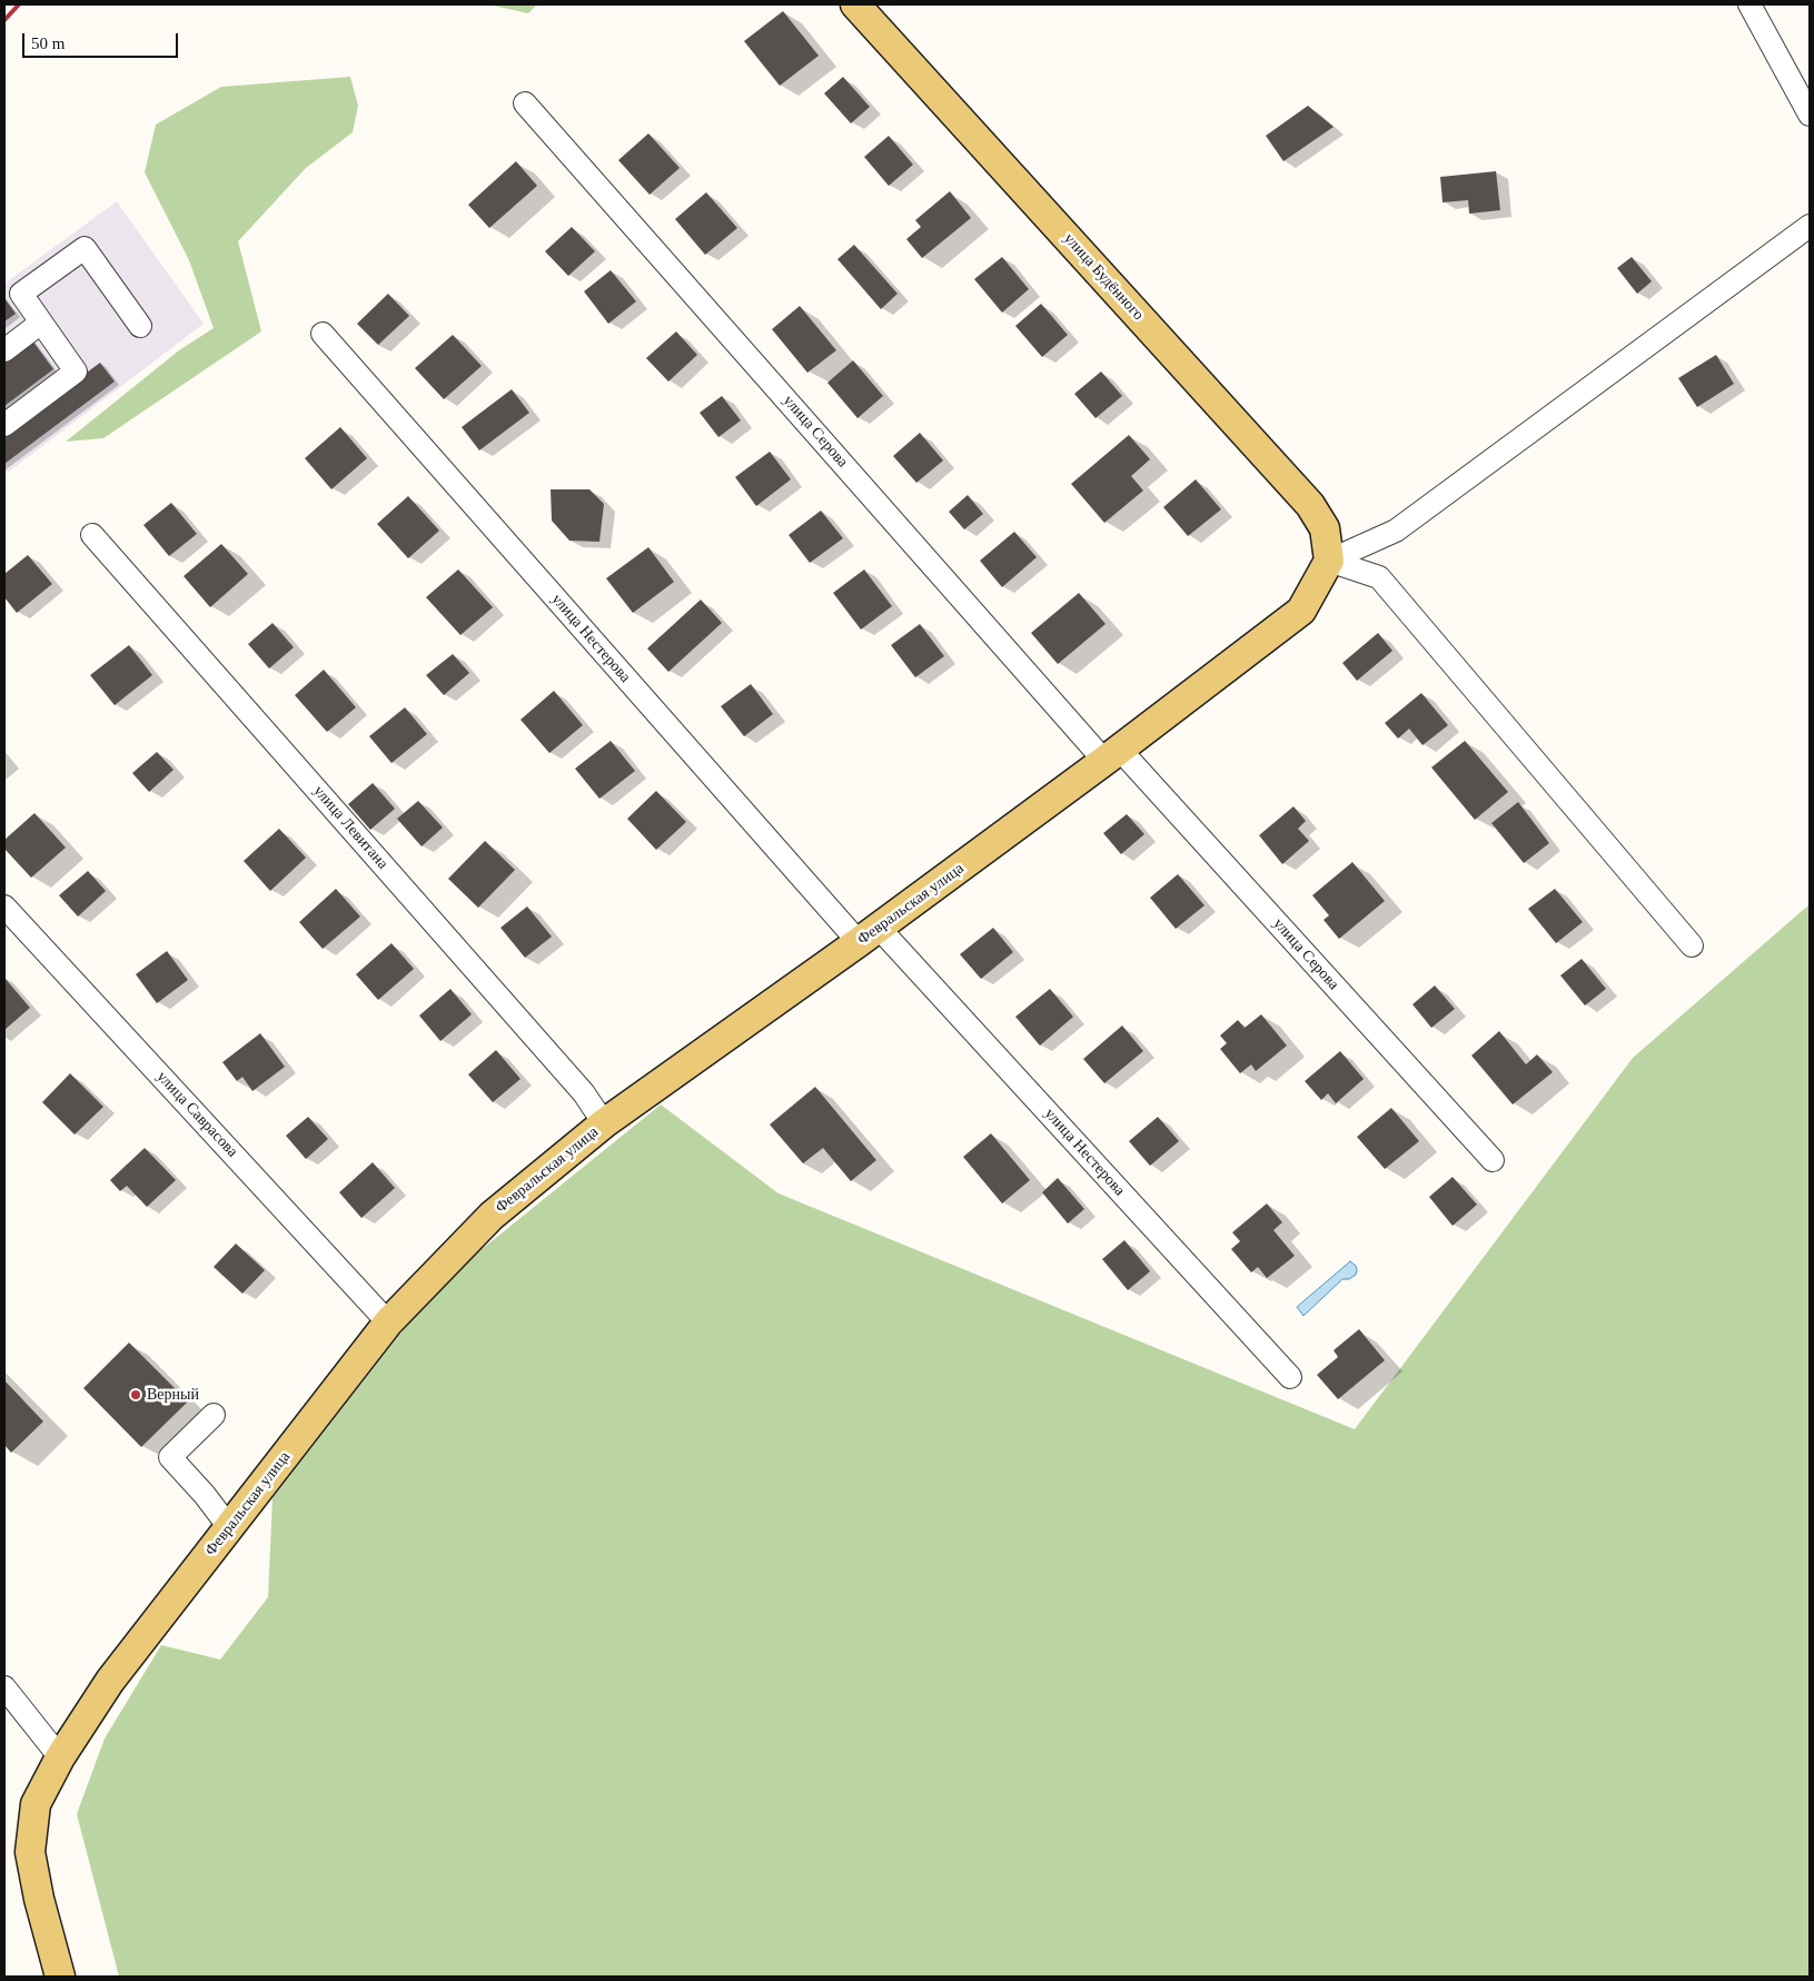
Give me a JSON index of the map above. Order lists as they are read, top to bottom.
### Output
{
  "streets": {
    "main road": ["улица Будённого", "Февральская улица"],
    "street": [
      "улица Серова",
      "улица Нестерова",
      "улица Левитана",
      "улица Саврасова"
    ]
  },
  "crossings": [
    ["улица Будённого", "Февральская улица"],
    ["улица Серова", "Февральская улица"],
    ["улица Нестерова", "Февральская улица"],
    ["улица Левитана", "Февральская улица"],
    ["Февральская улица", "улица Саврасова"]
  ],
  "places": ["Верный"],
  "scale_bar": "50 m"
}
